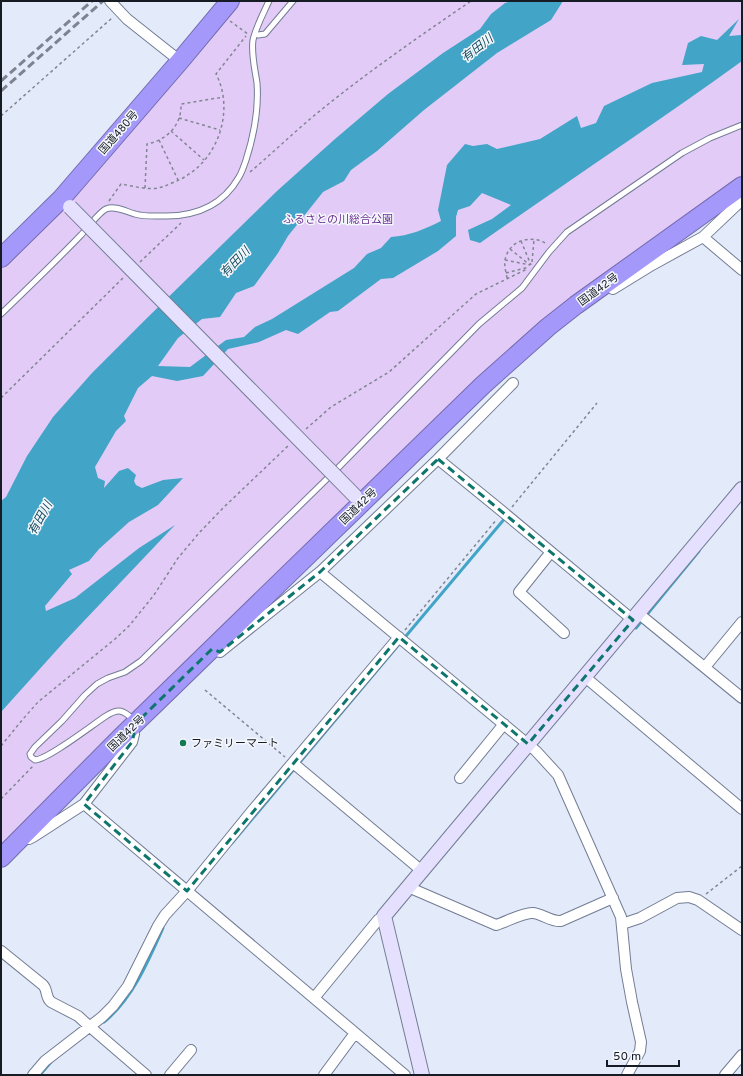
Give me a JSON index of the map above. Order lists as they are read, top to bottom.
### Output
{
  "streets": {
    "highway": ["国道480号", "国道42号"]
  },
  "water": ["有田川"],
  "parks": ["ふるさとの川総合公園"],
  "places": ["ファミリーマート"],
  "scale_bar": "50 m"
}
